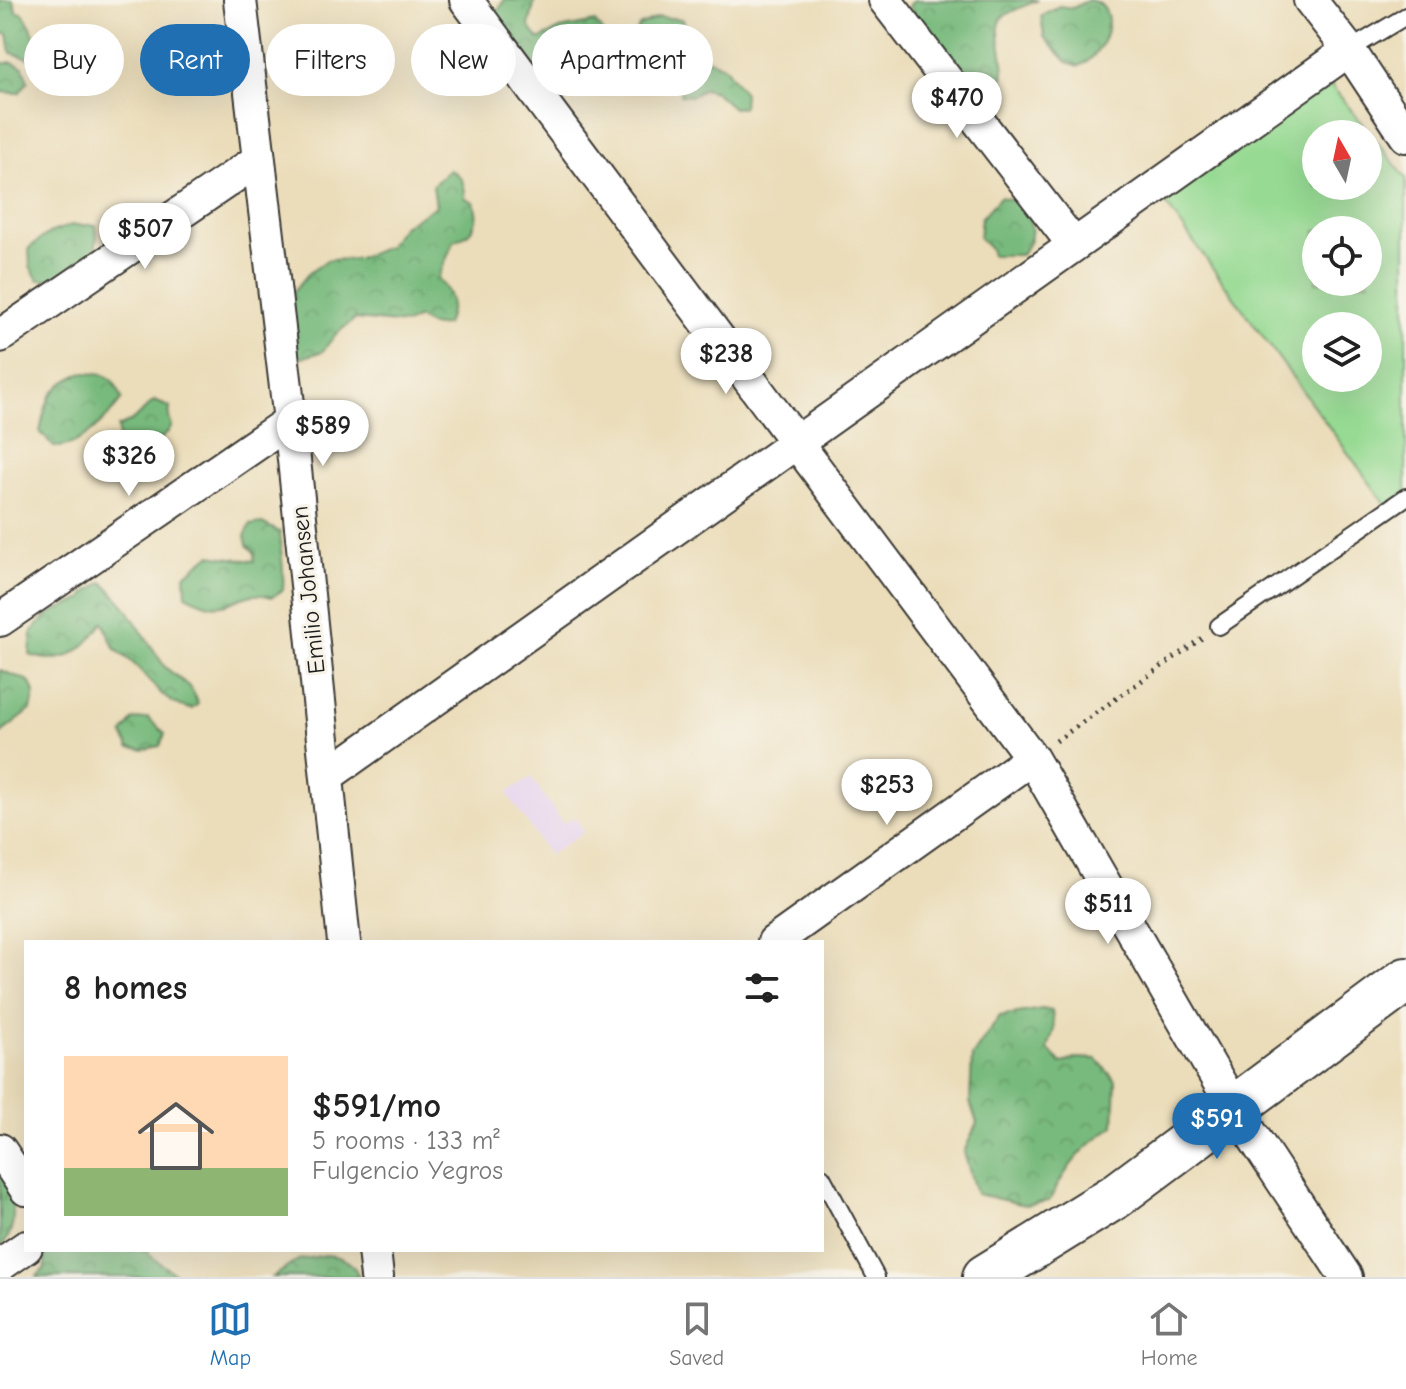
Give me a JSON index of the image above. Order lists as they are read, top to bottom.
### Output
{
  "streets": {
    "street": ["Emilio Johansen"]
  },
  "north": "top",
  "page": {
    "chip": [
      "Buy",
      "Rent",
      "Filters",
      "New",
      "Apartment"
    ],
    "price": [
      "$470",
      "$507",
      "$238",
      "$589",
      "$326",
      "$253",
      "$511",
      "$591"
    ],
    "heading": "8 homes",
    "list": [
      {
        "name": "$591/mo",
        "note": "5 rooms · 133 m² · Fulgencio Yegros"
      }
    ],
    "tabs": ["Map", "Saved", "Home"]
  }
}
